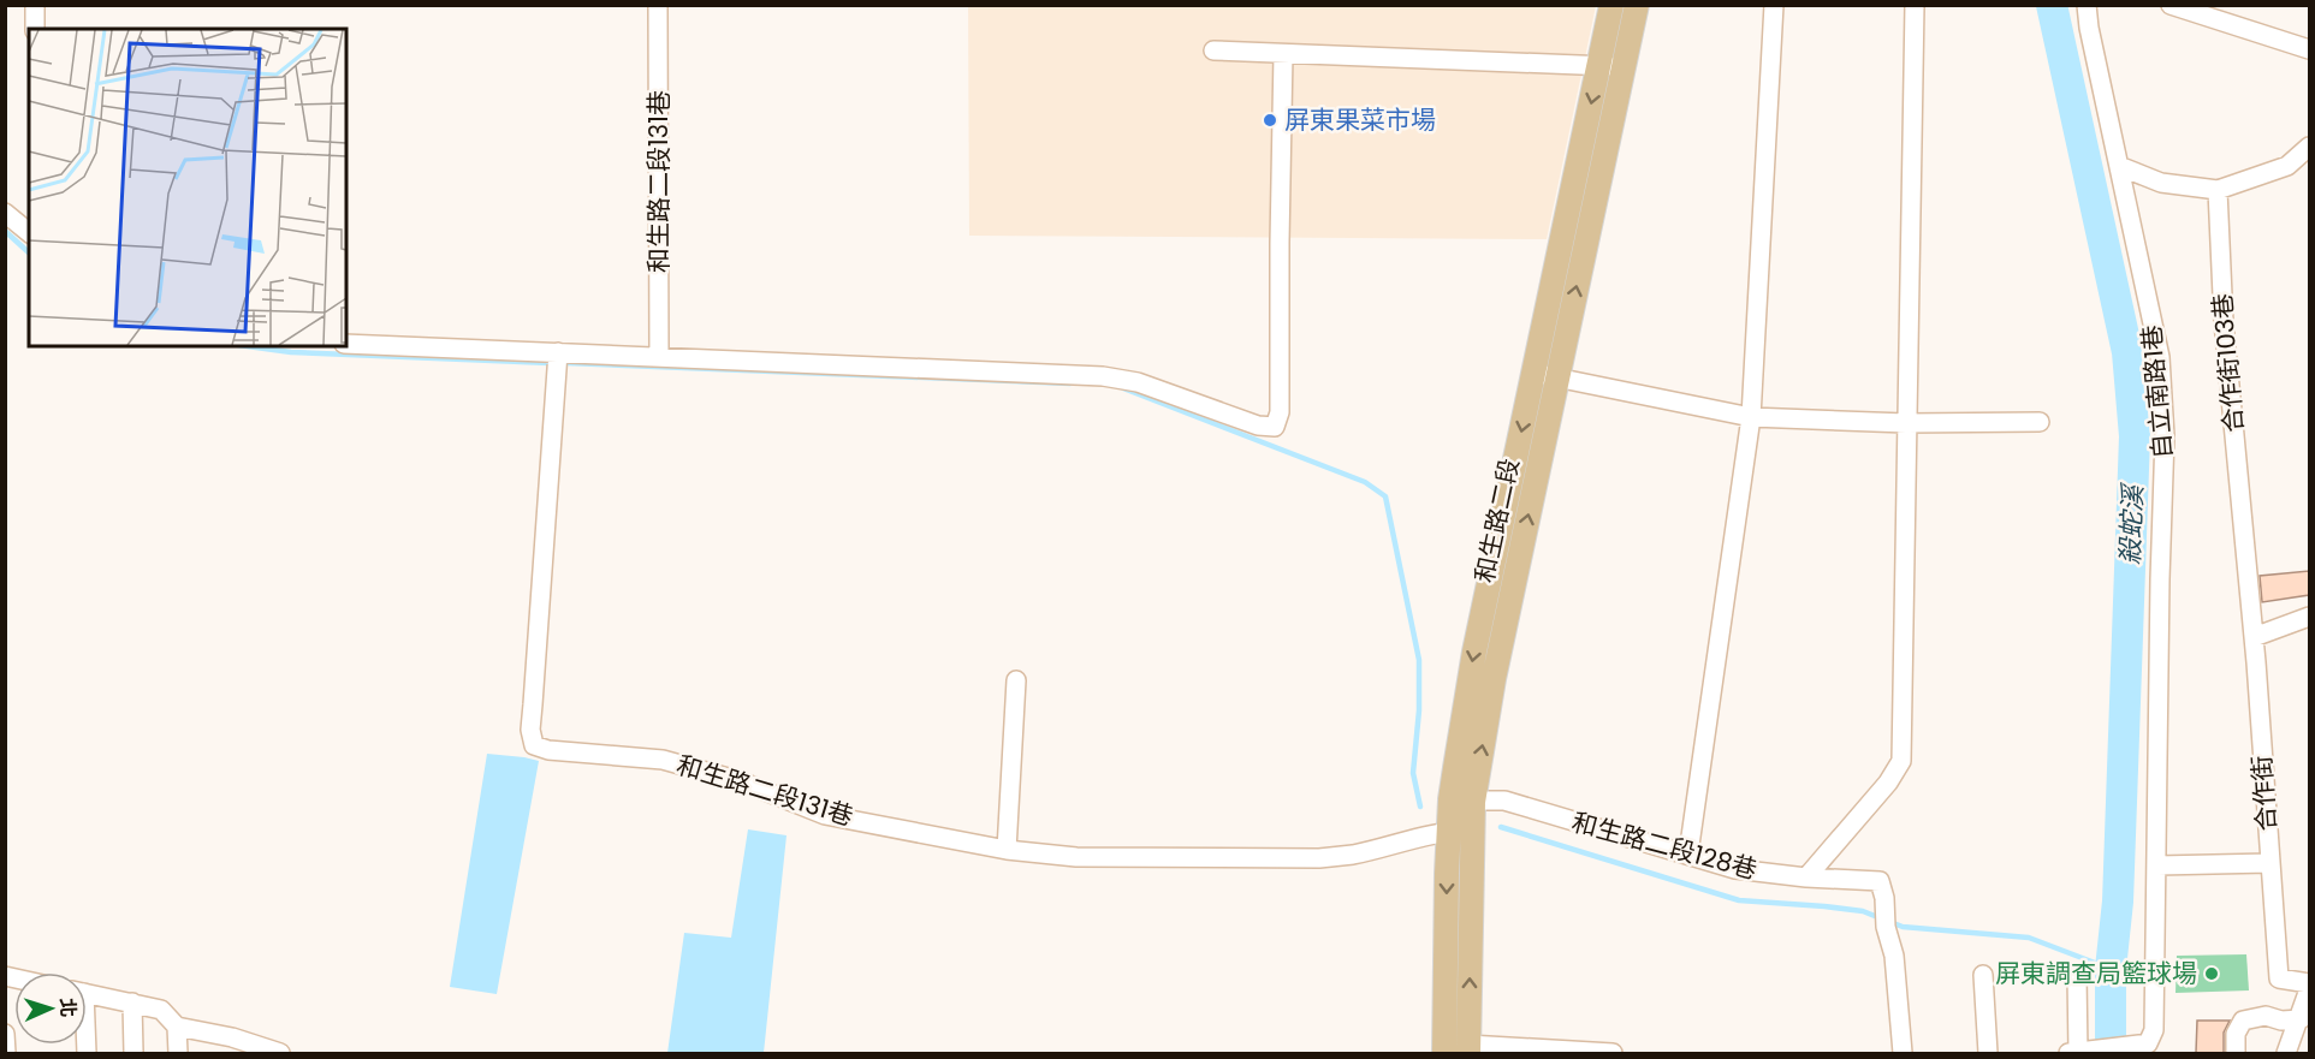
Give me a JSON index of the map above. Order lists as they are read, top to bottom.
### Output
{
  "streets": {
    "main road": ["和生路二段"],
    "street": [
      "和生路二段131巷",
      "合作街103巷",
      "自立南路1巷",
      "合作街",
      "和生路二段128巷"
    ]
  },
  "crossings": [
    ["和生路二段131巷", "和生路二段"],
    ["合作街103巷", "合作街"],
    ["和生路二段", "和生路二段128巷"]
  ],
  "water": ["殺蛇溪"],
  "places": ["屏東果菜市場", "屏東調查局籃球場"],
  "north": "right"
}
